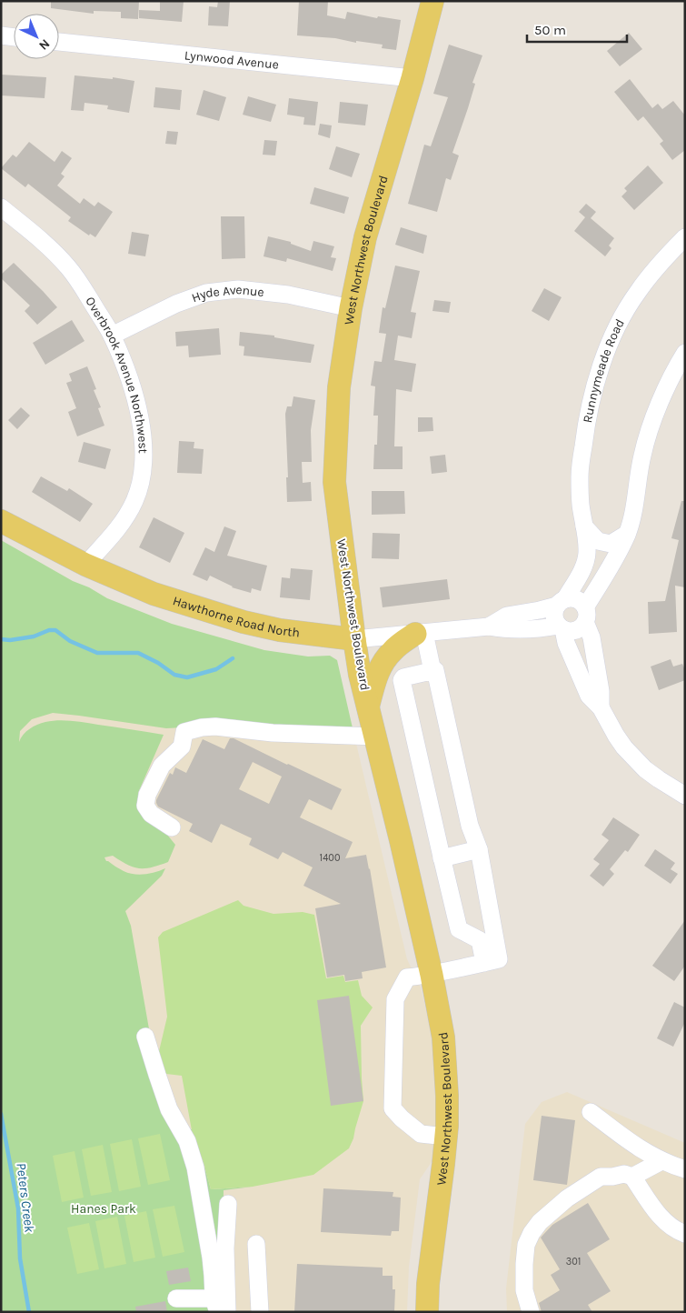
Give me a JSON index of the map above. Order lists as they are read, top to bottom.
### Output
{
  "streets": {
    "main road": ["West Northwest Boulevard", "Hawthorne Road North"],
    "street": [
      "Lynwood Avenue",
      "Hyde Avenue",
      "Runnymeade Road",
      "Overbrook Avenue Northwest"
    ]
  },
  "crossings": [
    ["Lynwood Avenue", "West Northwest Boulevard"],
    ["West Northwest Boulevard", "Hyde Avenue"],
    ["West Northwest Boulevard", "Hawthorne Road North"],
    ["Hyde Avenue", "Overbrook Avenue Northwest"],
    ["Runnymeade Road", "Hawthorne Road North"],
    ["Overbrook Avenue Northwest", "Hawthorne Road North"]
  ],
  "water": ["Peters Creek"],
  "parks": ["Hanes Park"],
  "house_numbers": ["1400", "301"],
  "scale_bar": "50 m",
  "north": "bottom right"
}
